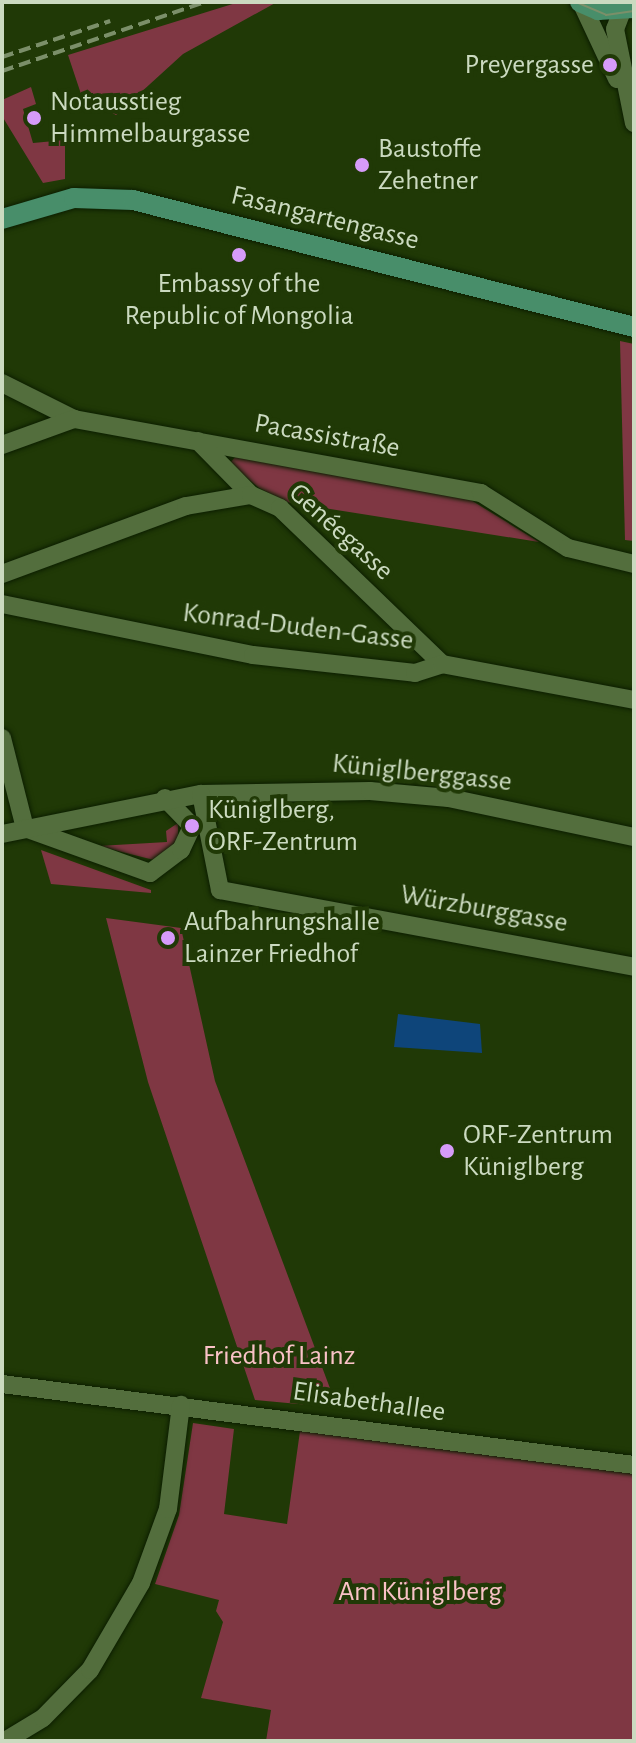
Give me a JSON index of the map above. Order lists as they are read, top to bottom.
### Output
{
  "streets": {
    "main road": ["Fasangartengasse"],
    "street": [
      "Pacassistraße",
      "Genéegasse",
      "Konrad-Duden-Gasse",
      "Küniglberggasse",
      "Würzburggasse",
      "Elisabethallee"
    ]
  },
  "crossings": [
    ["Genéegasse", "Konrad-Duden-Gasse"],
    ["Küniglberggasse", "Würzburggasse"]
  ],
  "parks": ["Friedhof Lainz", "Am Küniglberg"],
  "places": [
    "Preyergasse",
    "Notausstieg Himmelbaurgasse",
    "Baustoffe Zehetner",
    "Embassy of the Republic of Mongolia",
    "Küniglberg, ORF-Zentrum",
    "Aufbahrungshalle Lainzer Friedhof",
    "ORF-Zentrum Küniglberg"
  ]
}
